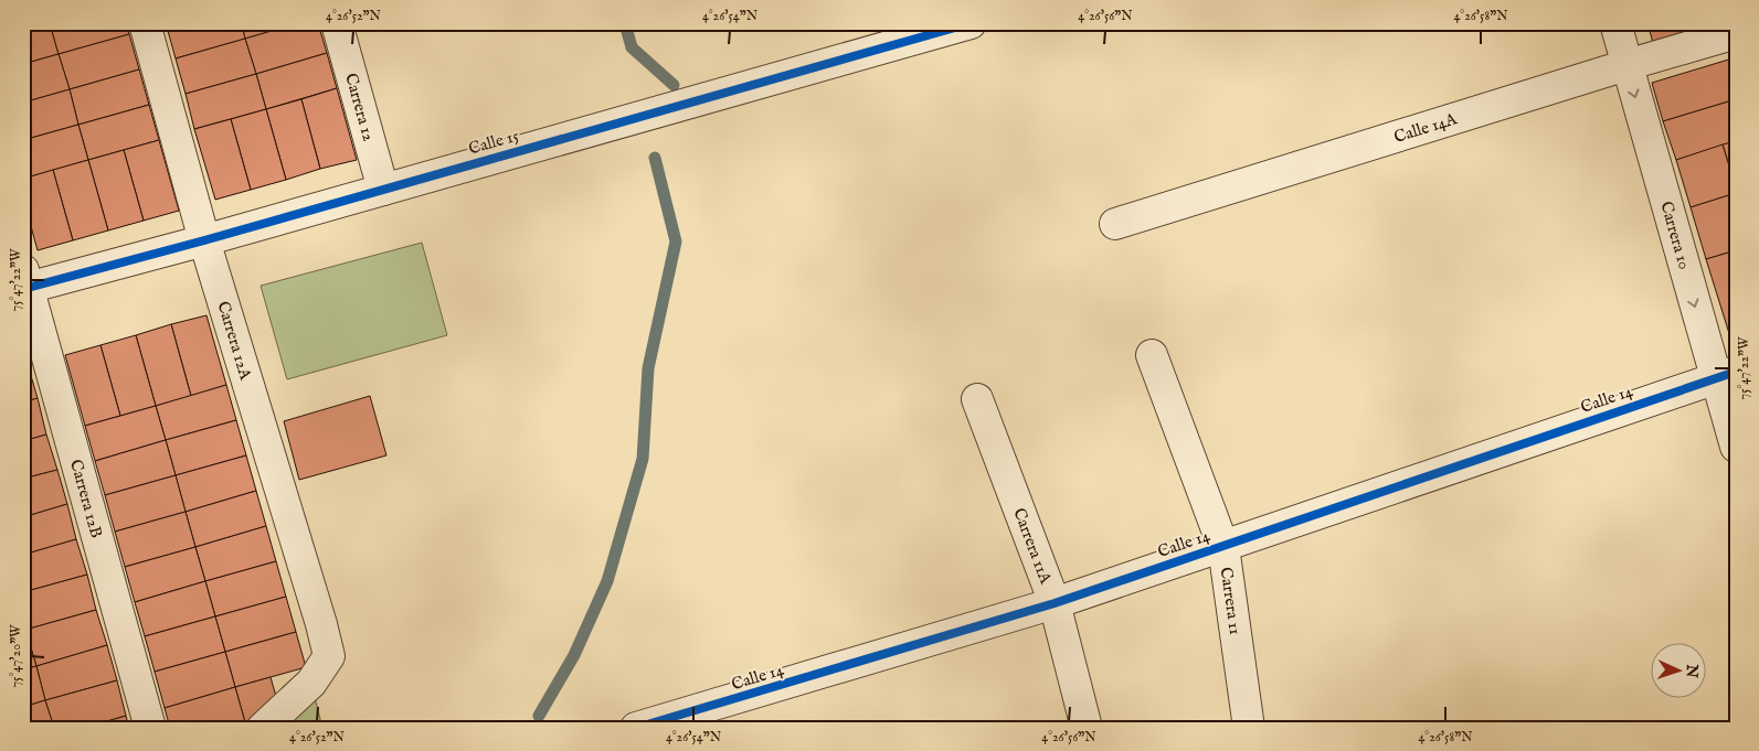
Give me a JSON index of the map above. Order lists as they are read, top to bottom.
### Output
{
  "streets": {
    "street": [
      "Carrera 12",
      "Calle 14A",
      "Calle 15",
      "Carrera 10",
      "Carrera 12A",
      "Calle 14",
      "Carrera 12B",
      "Carrera 11A",
      "Carrera 11"
    ]
  },
  "crossings": [
    ["Carrera 12", "Calle 15"],
    ["Calle 14A", "Carrera 10"],
    ["Calle 15", "Carrera 12A"],
    ["Calle 15", "Carrera 12B"],
    ["Carrera 10", "Calle 14"],
    ["Calle 14", "Carrera 11A"],
    ["Calle 14", "Carrera 11"]
  ],
  "one_way": ["Carrera 10"],
  "north": "right",
  "coordinates": [
    "4°26'52\"N",
    "4°26'54\"N",
    "4°26'56\"N",
    "4°26'58\"N",
    "75°47'22\"W",
    "75°47'20\"W"
  ]
}
